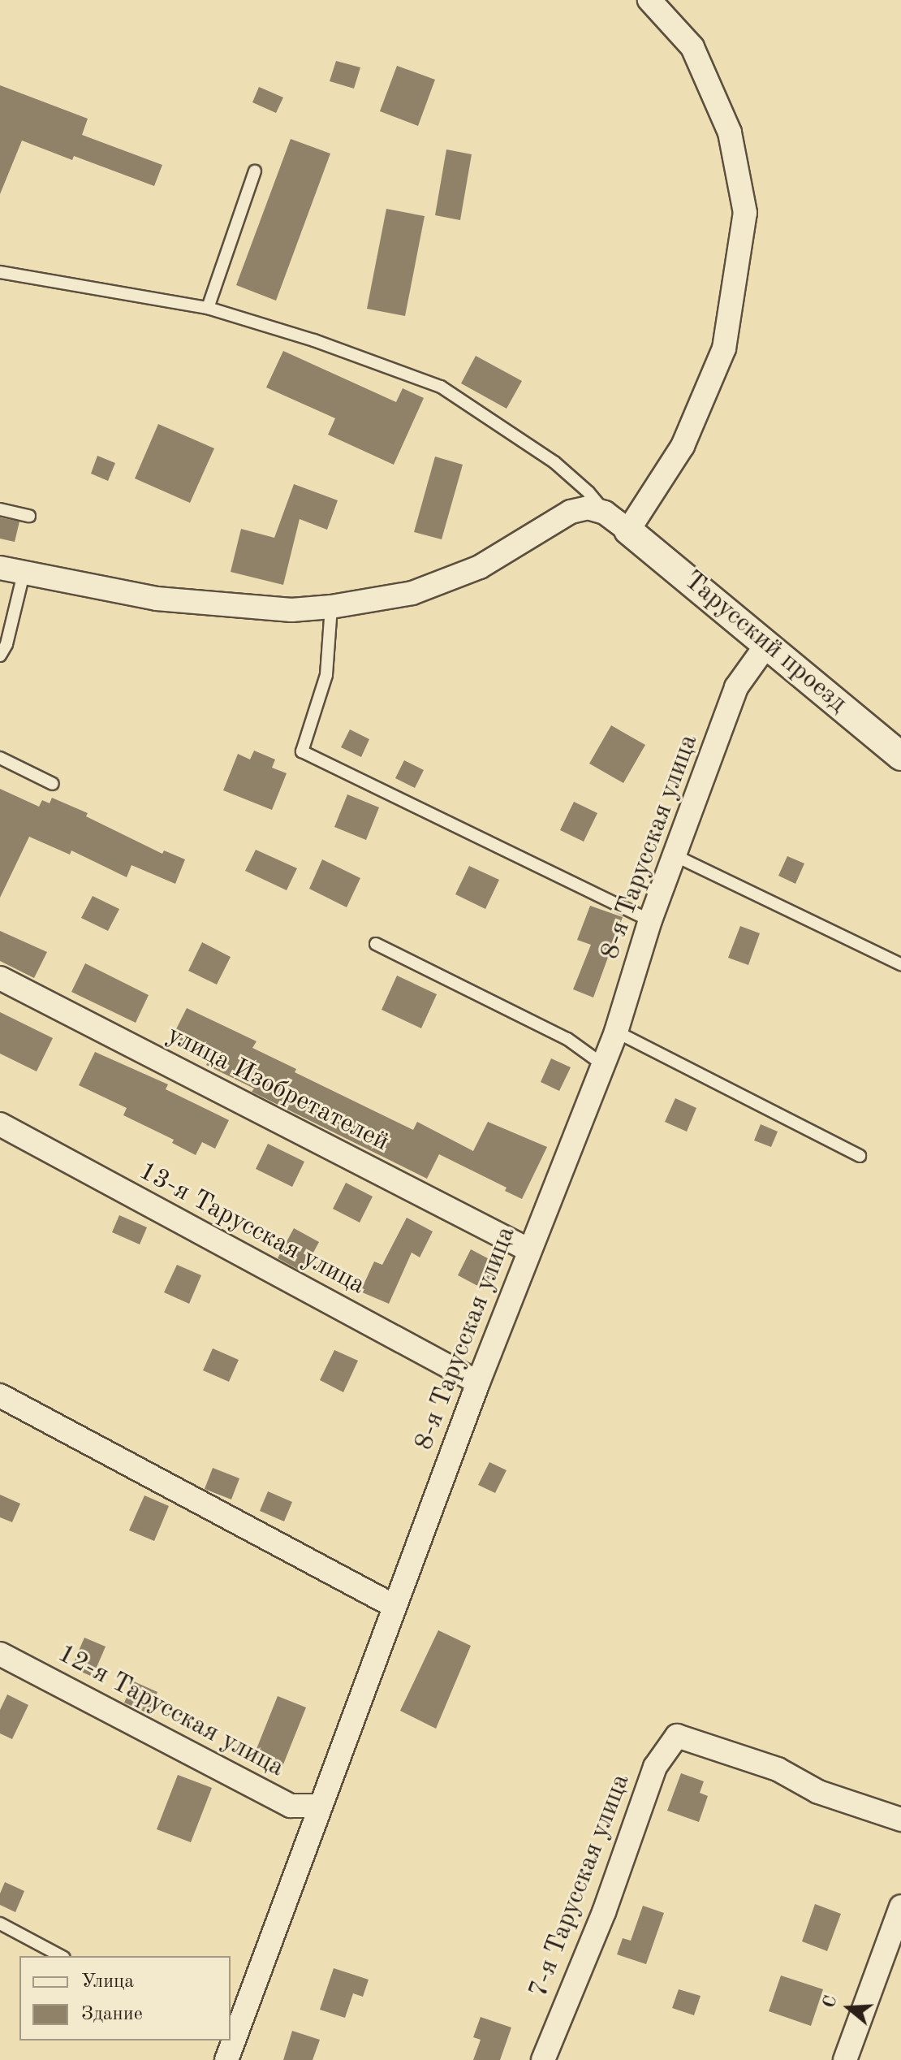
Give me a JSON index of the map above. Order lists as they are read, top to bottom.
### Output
{
  "streets": {
    "street": [
      "Тарусский проезд",
      "8-я Тарусская улица",
      "улица Изобретателей",
      "13-я Тарусская улица",
      "12-я Тарусская улица",
      "7-я Тарусская улица"
    ]
  },
  "crossings": [
    ["Тарусский проезд", "8-я Тарусская улица"],
    ["8-я Тарусская улица", "улица Изобретателей"],
    ["8-я Тарусская улица", "13-я Тарусская улица"],
    ["8-я Тарусская улица", "12-я Тарусская улица"]
  ],
  "legend": ["Улица", "Здание"],
  "north": "left"
}
